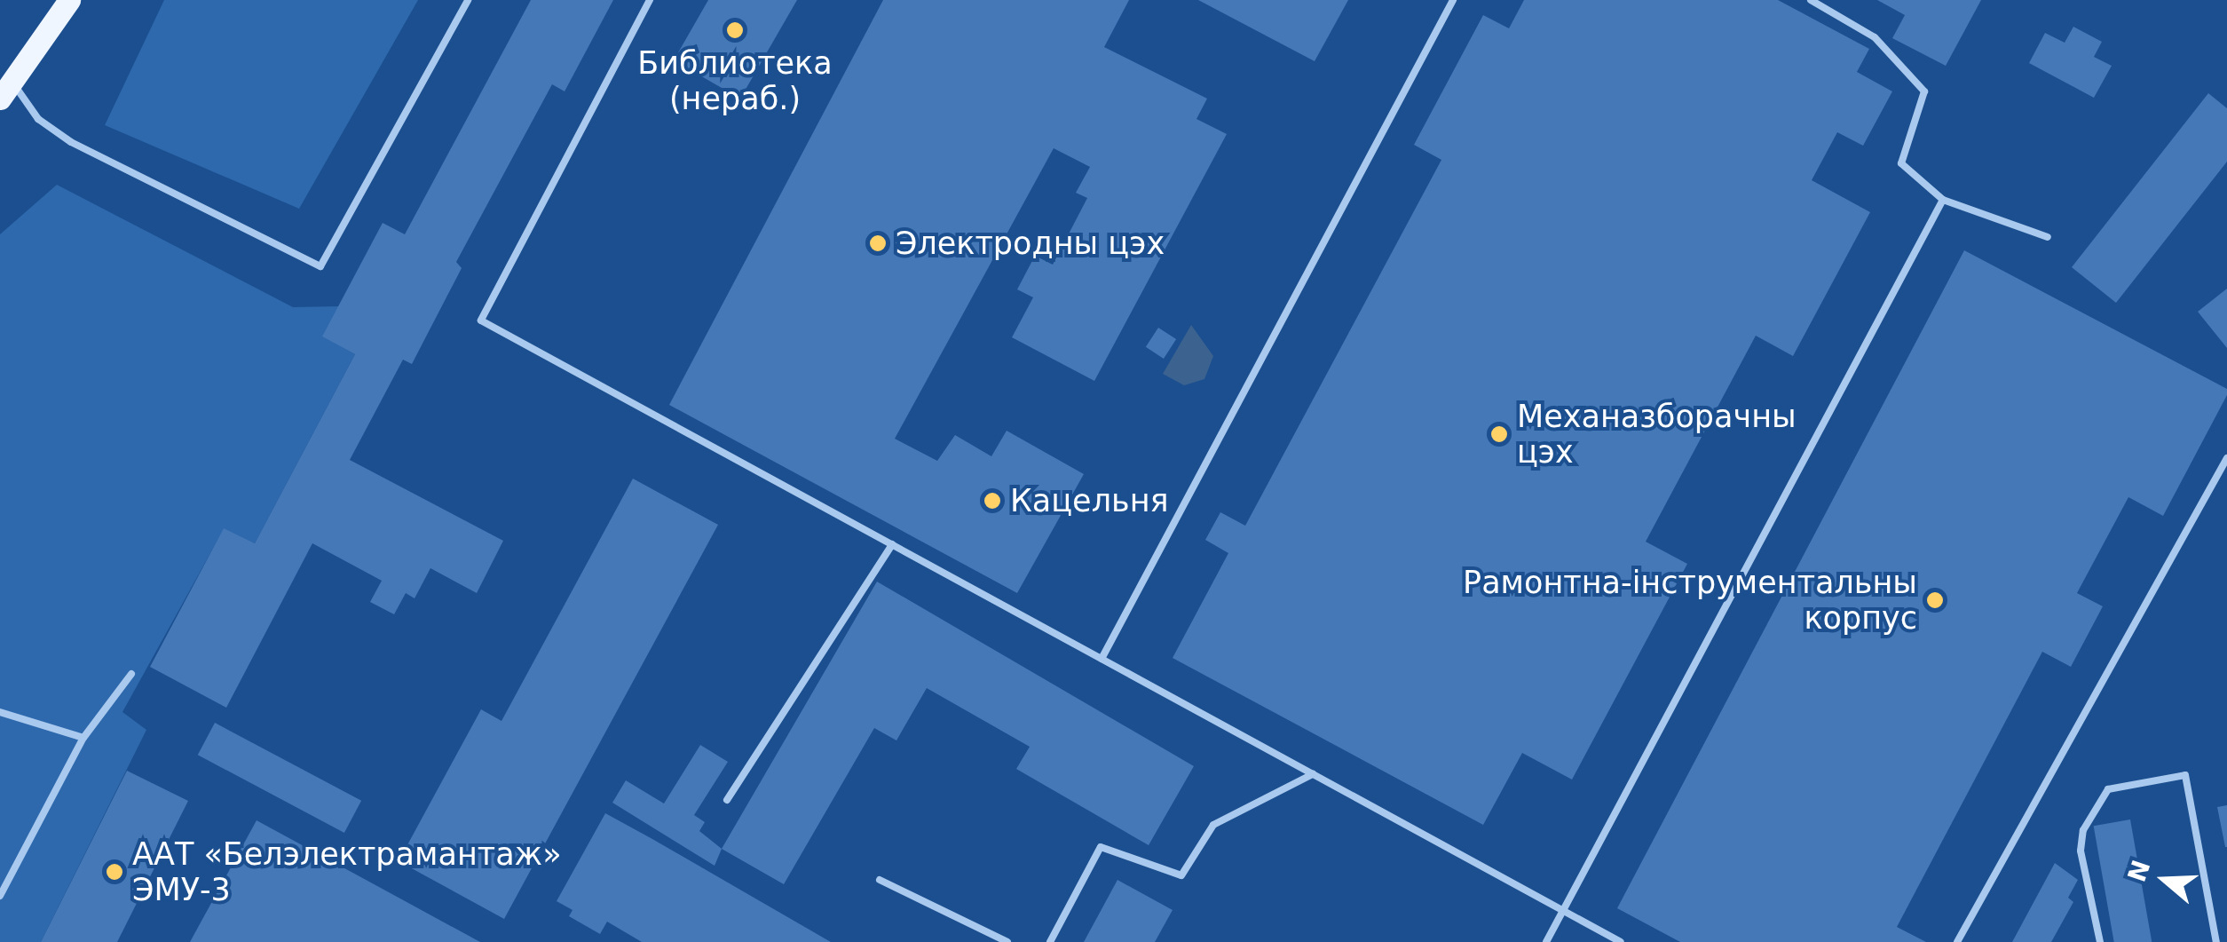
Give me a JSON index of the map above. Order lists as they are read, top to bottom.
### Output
{
  "places": [
    "Библиотека (нераб.)",
    "Электродны цэх",
    "Механазборачны цэх",
    "Кацельня",
    "Рамонтна-інструментальны корпус",
    "ААТ «Белэлектрамантаж» ЭМУ-3"
  ],
  "north": "left"
}
